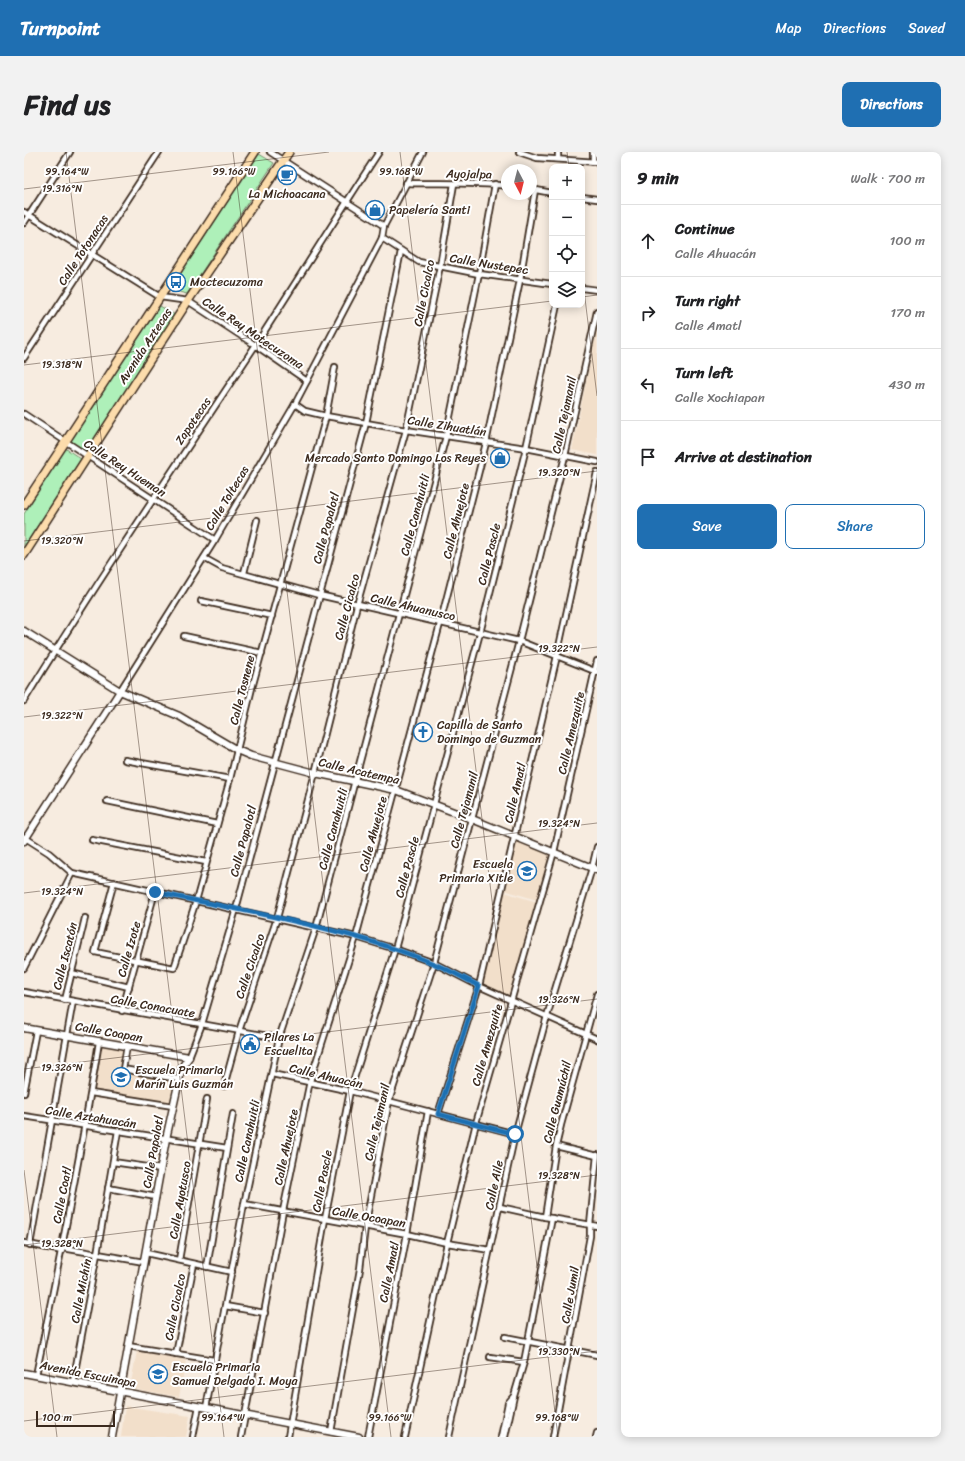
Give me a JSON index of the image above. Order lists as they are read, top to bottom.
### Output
{
  "streets": {
    "main road": ["Avenida Aztecas"],
    "street": [
      "Ayojalpa",
      "Calle Totonacas",
      "Calle Nustepec",
      "Calle Cicalco",
      "Calle Rey Motecuzoma",
      "Calle Tejamanil",
      "Zapotecas",
      "Calle Zihuatlán",
      "Calle Rey Hueman",
      "Calle Toltecas",
      "Calle Canahuitli",
      "Calle Ahuejote",
      "Calle Papalotl",
      "Calle Pascle",
      "Calle Ahuanusco",
      "Calle Tosnene",
      "Calle Amezquite",
      "Calle Acatempa",
      "Calle Amatl",
      "Calle Izote",
      "Calle Iscatón",
      "Calle Conacuate",
      "Calle Coapan",
      "Calle Ahuacán",
      "Calle Guamúchil",
      "Calle Aztahuacán",
      "Calle Aile",
      "Calle Coatl",
      "Calle Ayotusco",
      "Calle Ocoapan",
      "Calle Michín",
      "Calle Jumil",
      "Avenida Escuinapa"
    ]
  },
  "crossings": [
    ["Ayojalpa", "Calle Cicalco"],
    ["Ayojalpa", "Calle Toltecas"],
    ["Ayojalpa", "Calle Canahuitli"],
    ["Calle Nustepec", "Calle Cicalco"],
    ["Calle Nustepec", "Calle Toltecas"],
    ["Calle Nustepec", "Calle Canahuitli"],
    ["Calle Nustepec", "Calle Ahuejote"],
    ["Calle Nustepec", "Calle Papalotl"],
    ["Calle Cicalco", "Calle Zihuatlán"],
    ["Calle Cicalco", "Calle Ahuanusco"],
    ["Calle Cicalco", "Calle Acatempa"],
    ["Calle Cicalco", "Calle Conacuate"],
    ["Calle Rey Motecuzoma", "Avenida Aztecas"],
    ["Calle Rey Motecuzoma", "Zapotecas"],
    ["Calle Rey Motecuzoma", "Calle Toltecas"],
    ["Avenida Aztecas", "Calle Rey Hueman"],
    ["Calle Tejamanil", "Calle Zihuatlán"],
    ["Calle Tejamanil", "Calle Ahuanusco"],
    ["Calle Tejamanil", "Calle Acatempa"],
    ["Calle Tejamanil", "Calle Ahuacán"],
    ["Calle Tejamanil", "Calle Ocoapan"],
    ["Calle Tejamanil", "Avenida Escuinapa"],
    ["Zapotecas", "Calle Rey Hueman"],
    ["Zapotecas", "Calle Acatempa"],
    ["Calle Zihuatlán", "Calle Toltecas"],
    ["Calle Zihuatlán", "Calle Canahuitli"],
    ["Calle Zihuatlán", "Calle Ahuejote"],
    ["Calle Zihuatlán", "Calle Papalotl"],
    ["Calle Zihuatlán", "Calle Pascle"],
    ["Calle Zihuatlán", "Calle Tosnene"],
    ["Calle Rey Hueman", "Calle Toltecas"],
    ["Calle Toltecas", "Calle Ahuanusco"],
    ["Calle Toltecas", "Calle Acatempa"],
    ["Calle Canahuitli", "Calle Ahuanusco"],
    ["Calle Canahuitli", "Calle Acatempa"],
    ["Calle Canahuitli", "Calle Conacuate"],
    ["Calle Canahuitli", "Calle Ahuacán"],
    ["Calle Canahuitli", "Calle Ocoapan"],
    ["Calle Canahuitli", "Avenida Escuinapa"],
    ["Calle Ahuejote", "Calle Ahuanusco"],
    ["Calle Ahuejote", "Calle Acatempa"],
    ["Calle Ahuejote", "Calle Ahuacán"],
    ["Calle Ahuejote", "Calle Ocoapan"],
    ["Calle Ahuejote", "Avenida Escuinapa"],
    ["Calle Papalotl", "Calle Ahuanusco"],
    ["Calle Papalotl", "Calle Acatempa"],
    ["Calle Papalotl", "Calle Conacuate"],
    ["Calle Papalotl", "Calle Coapan"],
    ["Calle Papalotl", "Calle Aztahuacán"],
    ["Calle Papalotl", "Avenida Escuinapa"],
    ["Calle Pascle", "Calle Ahuanusco"],
    ["Calle Pascle", "Calle Acatempa"],
    ["Calle Pascle", "Calle Ahuacán"],
    ["Calle Pascle", "Calle Ocoapan"],
    ["Calle Pascle", "Avenida Escuinapa"],
    ["Calle Ahuanusco", "Calle Tosnene"],
    ["Calle Ahuanusco", "Calle Amezquite"],
    ["Calle Ahuanusco", "Calle Amatl"],
    ["Calle Tosnene", "Calle Acatempa"],
    ["Calle Tosnene", "Calle Izote"],
    ["Calle Amezquite", "Calle Acatempa"],
    ["Calle Amezquite", "Calle Ahuacán"],
    ["Calle Amezquite", "Calle Ocoapan"],
    ["Calle Acatempa", "Calle Amatl"],
    ["Calle Acatempa", "Calle Aile"],
    ["Calle Amatl", "Calle Ahuacán"],
    ["Calle Amatl", "Calle Ocoapan"],
    ["Calle Izote", "Calle Conacuate"],
    ["Calle Iscatón", "Calle Conacuate"],
    ["Calle Coapan", "Calle Coatl"],
    ["Calle Ahuacán", "Calle Aile"],
    ["Calle Aztahuacán", "Calle Coatl"],
    ["Calle Aztahuacán", "Calle Ayotusco"],
    ["Calle Aztahuacán", "Calle Michín"],
    ["Calle Aile", "Calle Ocoapan"],
    ["Calle Coatl", "Avenida Escuinapa"],
    ["Calle Michín", "Avenida Escuinapa"]
  ],
  "places": {
    "cafe": ["La Michoacana"],
    "shop": ["Papelería Santi", "Mercado Santo Domingo Los Reyes"],
    "bus stop": ["Moctecuzoma"],
    "church": ["Capilla de Santo Domingo de Guzman"],
    "school or university": ["Escuela Primaria Xitle", "Escuela Primaria Marín Luis Guzmán", "Escuela Primaria Samuel Delgado I. Moya"],
    "public building": ["Pilares La Escuelita"]
  },
  "scale_bar": "100 m",
  "north": "bottom",
  "page": {
    "header": "Turnpoint",
    "nav": ["Map", "Directions", "Saved"],
    "title": "Find us",
    "buttons": [
      "Directions",
      ["Save", "Share"]
    ],
    "heading": ["9 min", "Walk · 700 m"],
    "map_buttons": ["+", "−"],
    "list": [
      ["Continue", "Calle Ahuacán", "100 m"],
      ["Turn right", "Calle Amatl", "170 m"],
      ["Turn left", "Calle Xochiapan", "430 m"],
      "Arrive at destination"
    ],
    "scale": "100 m"
  },
  "coordinates": [
    "99.164°W",
    "99.166°W",
    "99.168°W",
    "19.316°N",
    "19.318°N",
    "19.320°N",
    "19.322°N",
    "19.324°N",
    "19.326°N",
    "19.328°N",
    "19.330°N"
  ]
}
